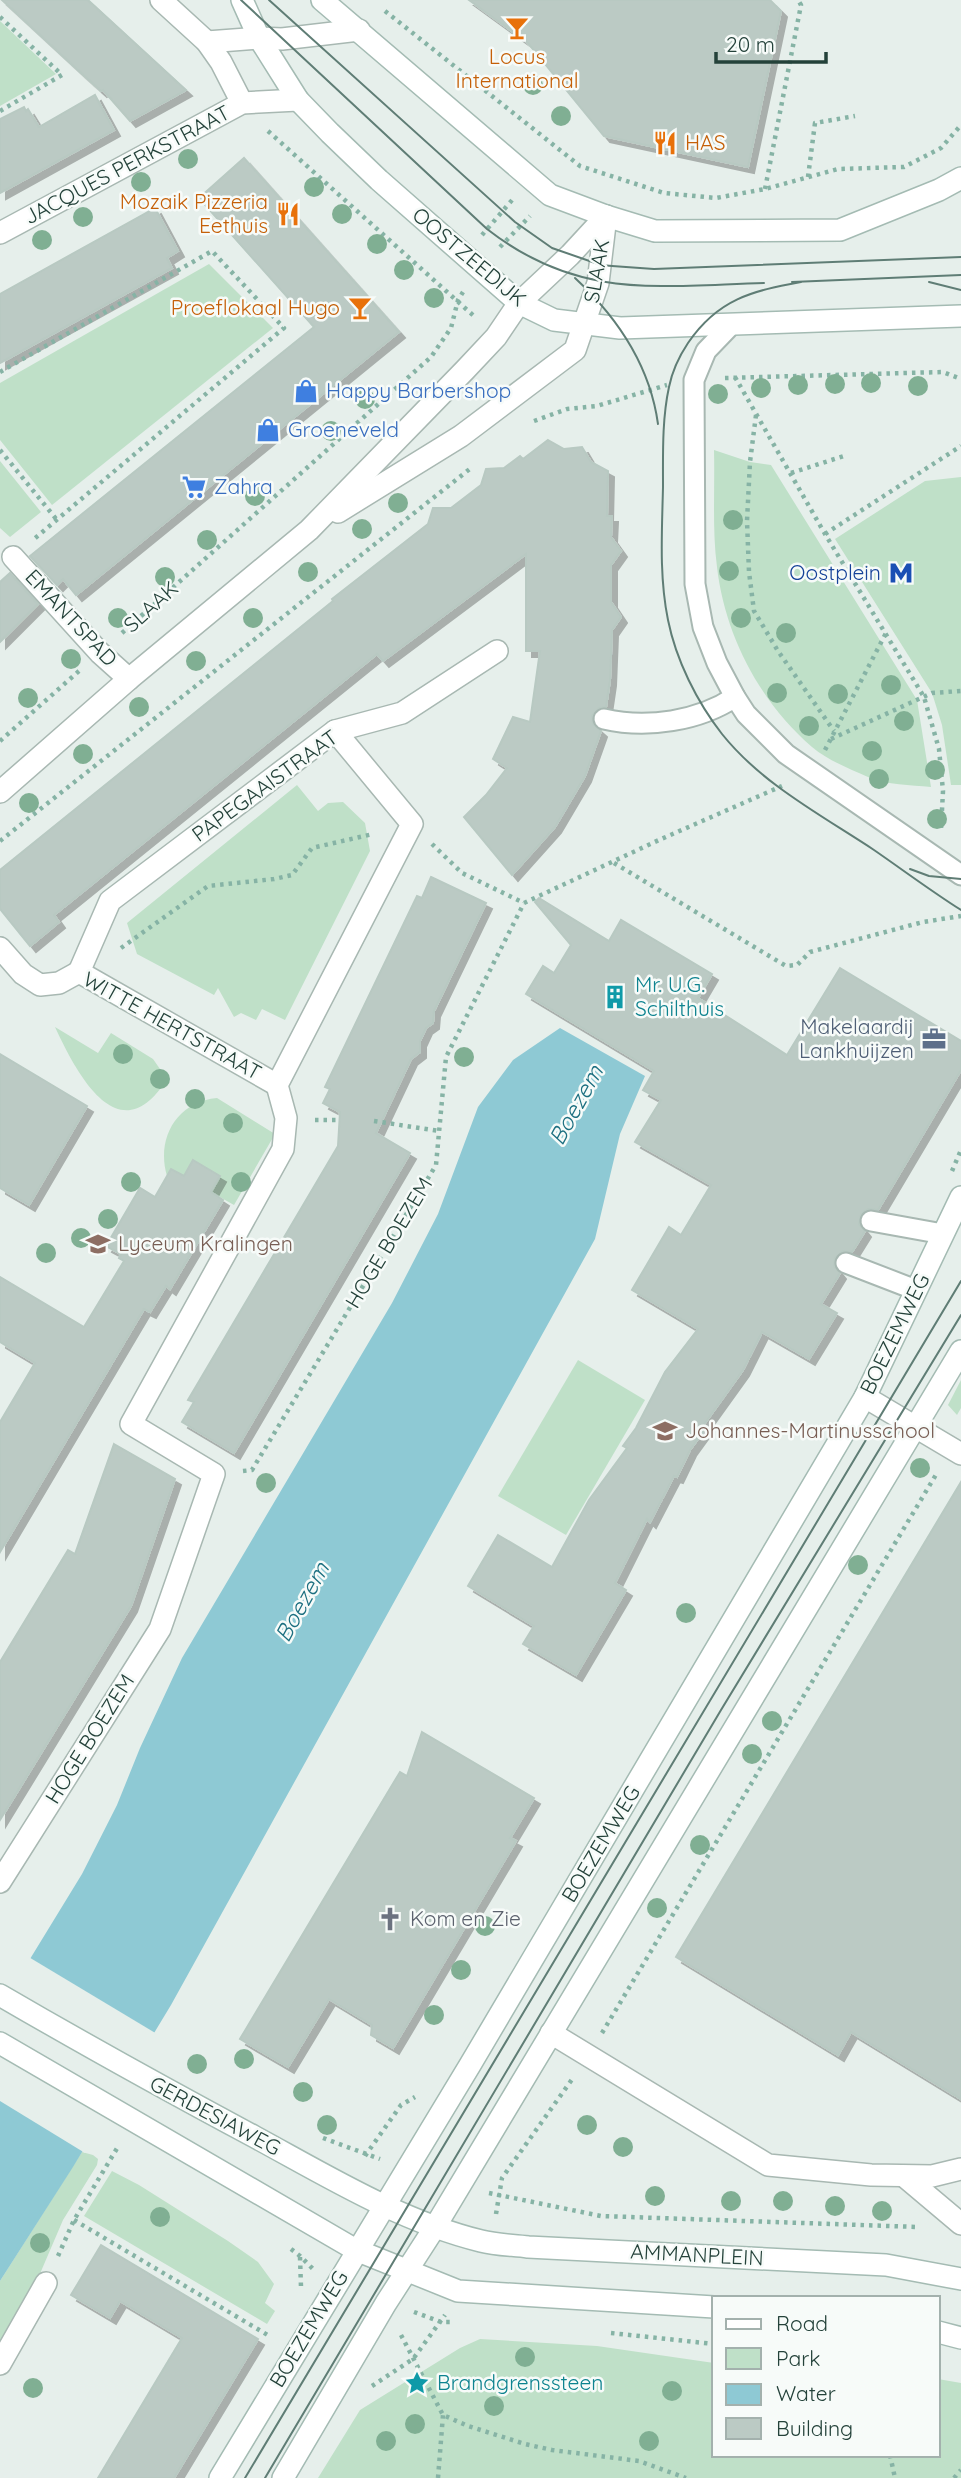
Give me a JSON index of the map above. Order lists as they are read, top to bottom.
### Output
{
  "streets": {
    "street": [
      "JACQUES PERKSTRAAT",
      "OOSTZEEDIJK",
      "SLAAK",
      "EMANTSPAD",
      "PAPEGAAISTRAAT",
      "WITTE HERTSTRAAT",
      "HOGE BOEZEM",
      "BOEZEMWEG",
      "GERDESIAWEG",
      "AMMANPLEIN"
    ]
  },
  "crossings": [
    ["JACQUES PERKSTRAAT", "OOSTZEEDIJK"],
    ["OOSTZEEDIJK", "SLAAK"],
    ["SLAAK", "EMANTSPAD"],
    ["PAPEGAAISTRAAT", "WITTE HERTSTRAAT"],
    ["BOEZEMWEG", "GERDESIAWEG"],
    ["GERDESIAWEG", "AMMANPLEIN"]
  ],
  "water": ["Boezem"],
  "places": {
    "bar": ["Locus International", "Proeflokaal Hugo"],
    "restaurant": ["HAS", "Mozaik Pizzeria Eethuis"],
    "shop": ["Happy Barbershop", "Groeneveld"],
    "supermarket": ["Zahra"],
    "metro station": ["Oostplein"],
    "building": ["Mr. U.G. Schilthuis"],
    "office": ["Makelaardij Lankhuijzen"],
    "school or university": ["Lyceum Kralingen", "Johannes-Martinusschool"],
    "church": ["Kom en Zie"],
    "place": ["Brandgrenssteen"]
  },
  "legend": [
    "Road",
    "Park",
    "Water",
    "Building"
  ],
  "scale_bar": "20 m"
}
